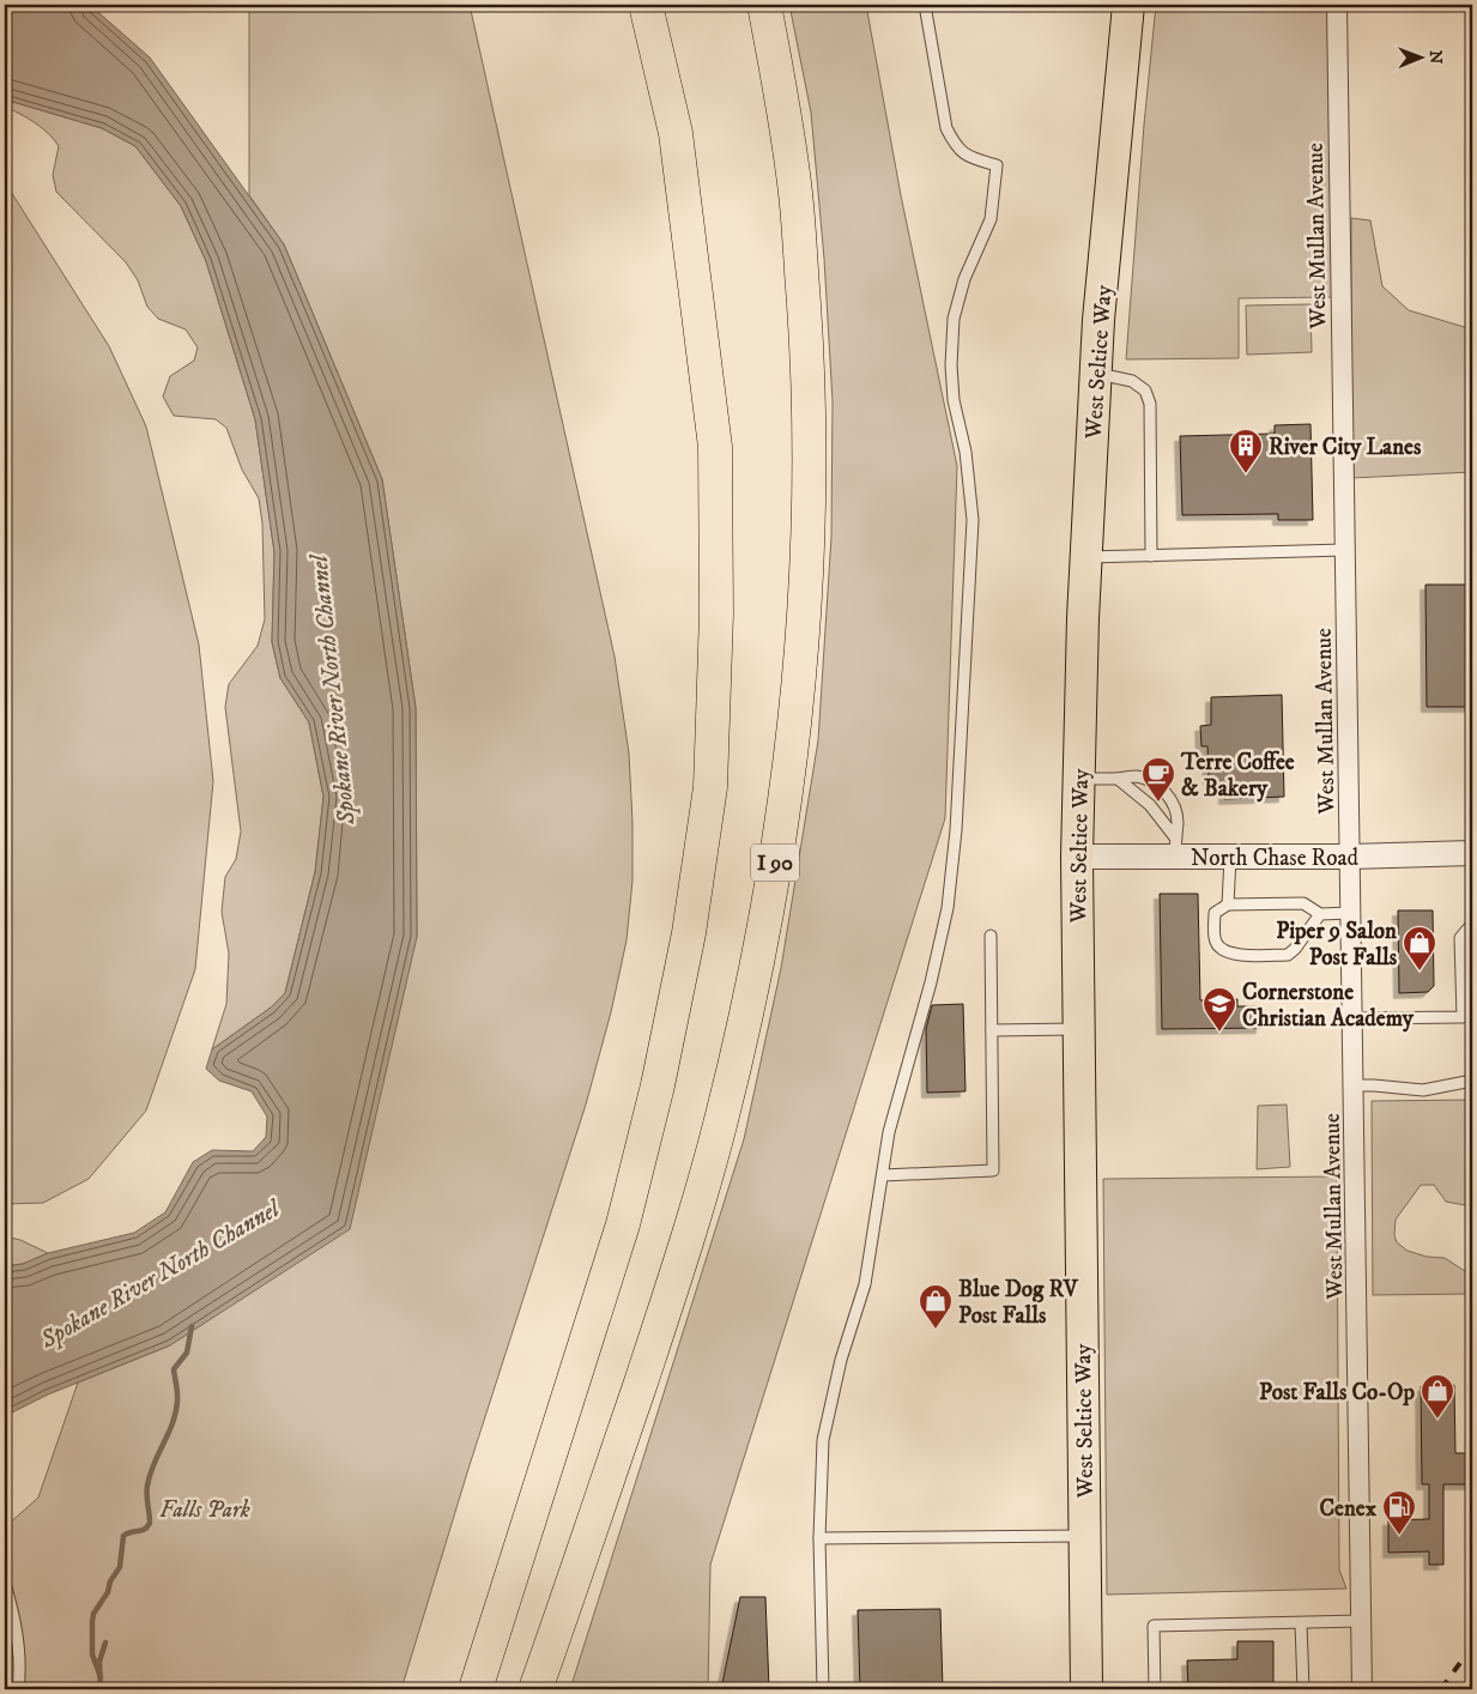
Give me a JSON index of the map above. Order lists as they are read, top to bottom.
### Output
{
  "streets": {
    "highway": ["I 90"],
    "main road": ["West Seltice Way"],
    "street": ["West Mullan Avenue", "North Chase Road"]
  },
  "crossings": [
    ["West Mullan Avenue", "North Chase Road"],
    ["West Seltice Way", "North Chase Road"]
  ],
  "water": ["Spokane River North Channel"],
  "parks": ["Falls Park"],
  "places": {
    "building": ["River City Lanes"],
    "cafe": ["Terre Coffee & Bakery"],
    "shop": ["Piper 9 Salon Post Falls", "Blue Dog RV Post Falls", "Post Falls Co-Op"],
    "school or university": ["Cornerstone Christian Academy"],
    "fuel station": ["Cenex"]
  },
  "north": "right"
}
